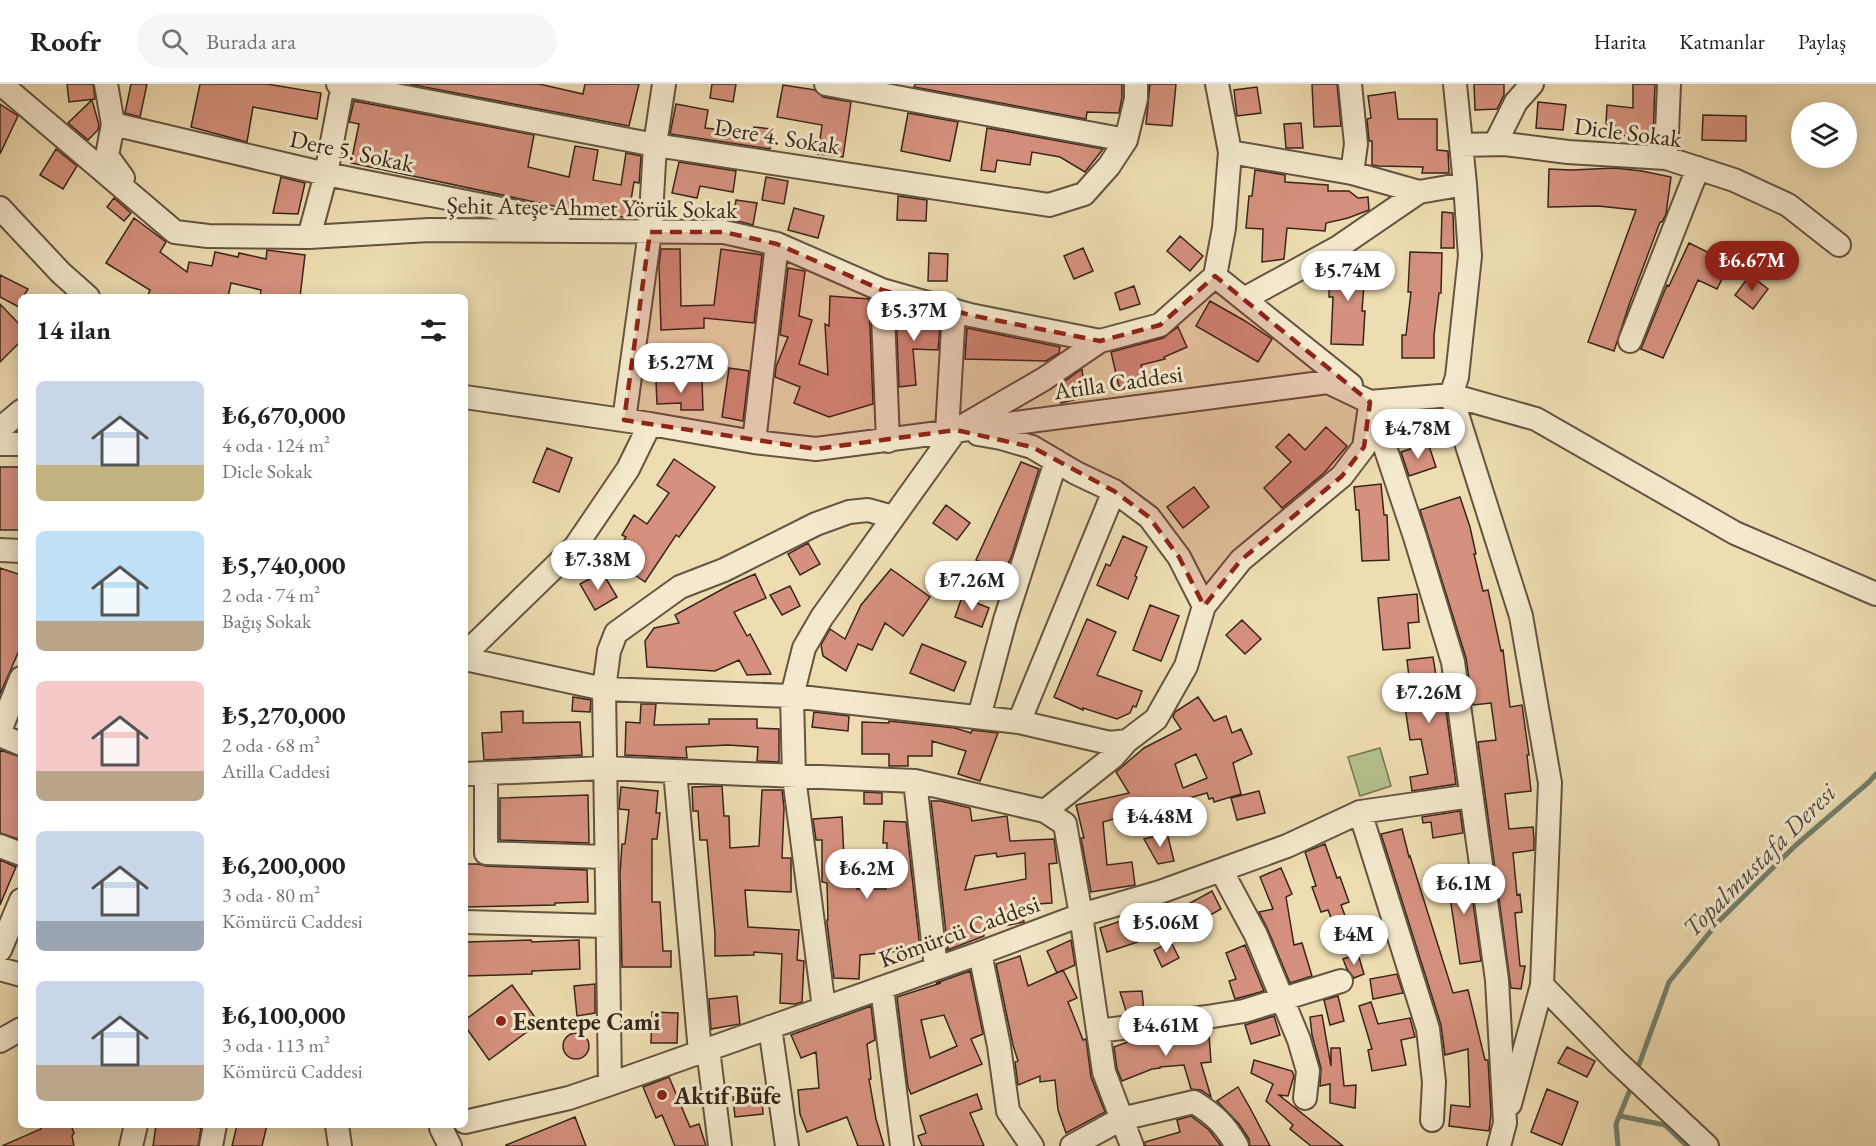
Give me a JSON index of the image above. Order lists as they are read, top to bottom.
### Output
{
  "streets": {
    "street": [
      "Dicle Sokak",
      "Dere 4. Sokak",
      "Dere 5. Sokak",
      "Şehit Ateşe Ahmet Yörük Sokak",
      "Atilla Caddesi",
      "Kömürcü Caddesi"
    ]
  },
  "crossings": [
    ["Dere 5. Sokak", "Şehit Ateşe Ahmet Yörük Sokak"]
  ],
  "water": ["Topalmustafa Deresi"],
  "places": ["Esentepe Cami", "Aktif Büfe"],
  "page": {
    "header": "Roofr",
    "search": "Burada ara",
    "nav": ["Harita", "Katmanlar", "Paylaş"],
    "price": [
      "₺6.67M",
      "₺5.74M",
      "₺5.37M",
      "₺5.27M",
      "₺4.78M",
      "₺7.38M",
      "₺7.26M",
      "₺7.26M",
      "₺4.48M",
      "₺6.2M",
      "₺6.1M",
      "₺5.06M",
      "₺4M",
      "₺4.61M"
    ],
    "heading": "14 ilan",
    "list": [
      {
        "name": "₺6,670,000",
        "note": "4 oda · 124 m² · Dicle Sokak"
      },
      {
        "name": "₺5,740,000",
        "note": "2 oda · 74 m² · Bağış Sokak"
      },
      {
        "name": "₺5,270,000",
        "note": "2 oda · 68 m² · Atilla Caddesi"
      },
      {
        "name": "₺6,200,000",
        "note": "3 oda · 80 m² · Kömürcü Caddesi"
      },
      {
        "name": "₺6,100,000",
        "note": "3 oda · 113 m² · Kömürcü Caddesi"
      }
    ]
  }
}
